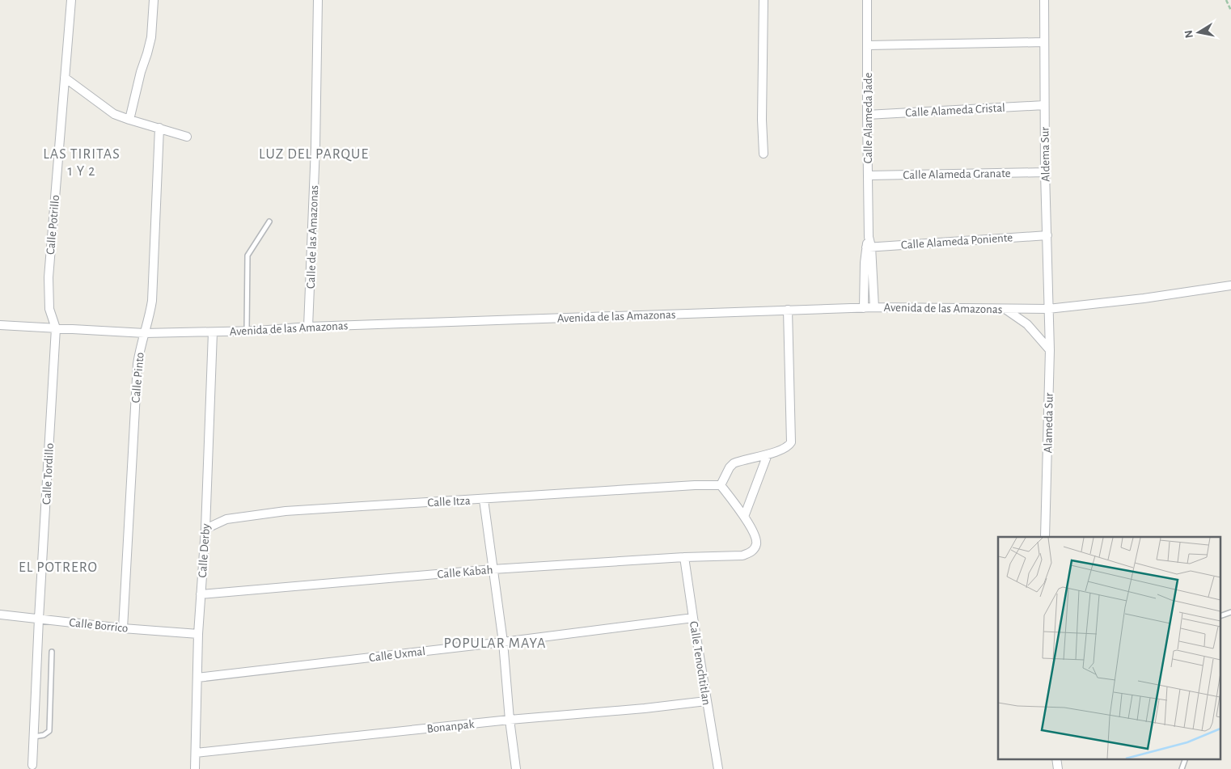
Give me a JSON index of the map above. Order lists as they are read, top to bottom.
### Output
{
  "streets": {
    "street": [
      "Calle Alameda Cristal",
      "Calle Alameda Jade",
      "Aldema Sur",
      "Calle Alameda Granate",
      "Calle Potrillo",
      "Calle de las Amazonas",
      "Calle Alameda Poniente",
      "Avenida de las Amazonas",
      "Calle Pinto",
      "Alameda Sur",
      "Calle Tordillo",
      "Calle Itza",
      "Calle Derby",
      "Calle Kabah",
      "Calle Borrico",
      "Calle Uxmal",
      "Calle Tenochtitlan",
      "Bonanpak"
    ]
  },
  "crossings": [
    ["Calle Alameda Cristal", "Calle Alameda Jade"],
    ["Calle Alameda Cristal", "Aldema Sur"],
    ["Calle Alameda Jade", "Calle Alameda Granate"],
    ["Calle Alameda Jade", "Calle Alameda Poniente"],
    ["Calle Alameda Jade", "Avenida de las Amazonas"],
    ["Aldema Sur", "Calle Alameda Granate"],
    ["Aldema Sur", "Calle Alameda Poniente"],
    ["Aldema Sur", "Avenida de las Amazonas"],
    ["Aldema Sur", "Alameda Sur"],
    ["Calle Potrillo", "Avenida de las Amazonas"],
    ["Calle Potrillo", "Calle Tordillo"],
    ["Calle de las Amazonas", "Avenida de las Amazonas"],
    ["Avenida de las Amazonas", "Calle Pinto"],
    ["Avenida de las Amazonas", "Alameda Sur"],
    ["Avenida de las Amazonas", "Calle Tordillo"],
    ["Avenida de las Amazonas", "Calle Derby"],
    ["Calle Pinto", "Calle Borrico"],
    ["Calle Tordillo", "Calle Borrico"],
    ["Calle Itza", "Calle Derby"],
    ["Calle Itza", "Calle Kabah"],
    ["Calle Derby", "Calle Kabah"],
    ["Calle Derby", "Calle Borrico"],
    ["Calle Derby", "Calle Uxmal"],
    ["Calle Derby", "Bonanpak"],
    ["Calle Kabah", "Calle Tenochtitlan"],
    ["Calle Uxmal", "Calle Tenochtitlan"],
    ["Calle Tenochtitlan", "Bonanpak"]
  ],
  "districts": [
    "LAS TIRITAS 1 Y 2",
    "LUZ DEL PARQUE",
    "EL POTRERO",
    "POPULAR MAYA"
  ],
  "north": "left"
}
